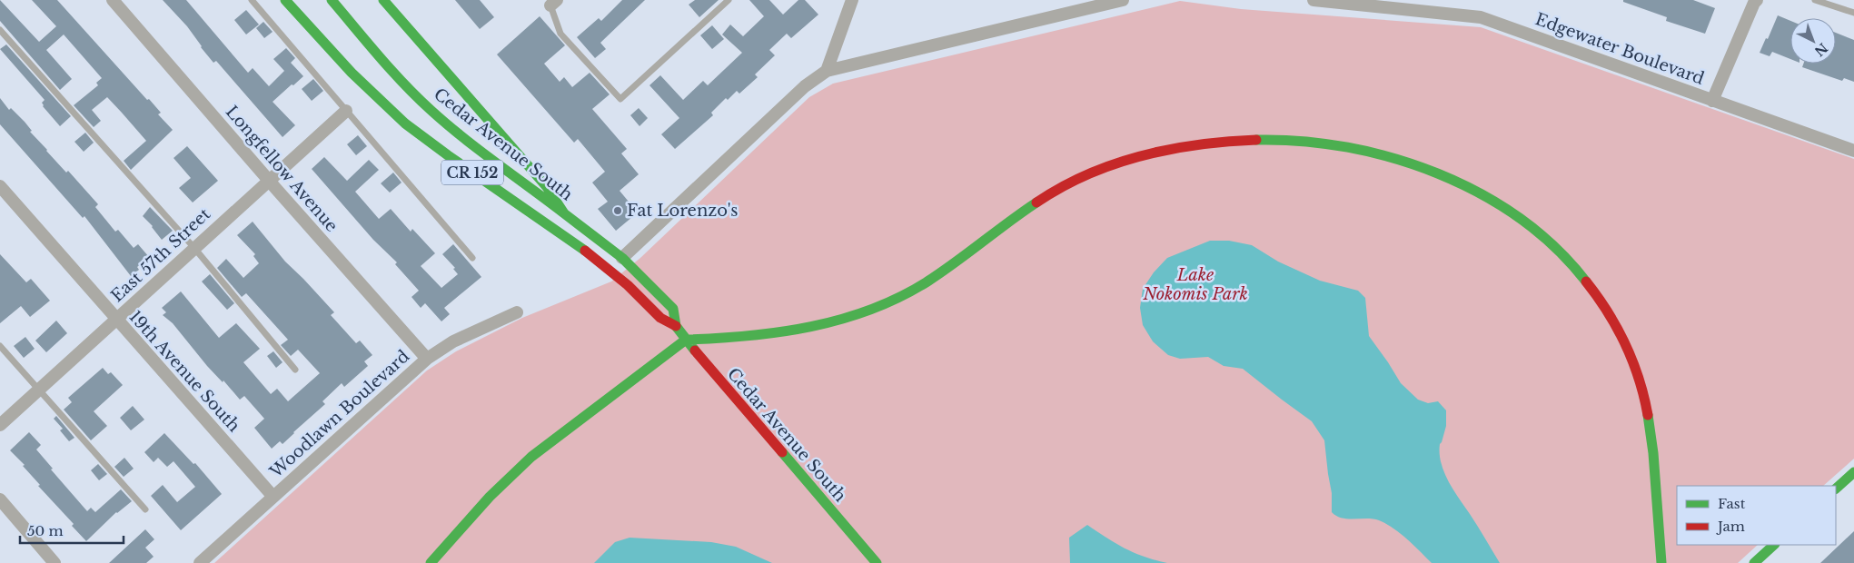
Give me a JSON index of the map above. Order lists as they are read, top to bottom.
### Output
{
  "streets": {
    "main road": ["Cedar Avenue South", "CR 152"],
    "street": [
      "Edgewater Boulevard",
      "Longfellow Avenue",
      "East 57th Street",
      "19th Avenue South",
      "Woodlawn Boulevard"
    ]
  },
  "crossings": [
    ["Longfellow Avenue", "East 57th Street"],
    ["Longfellow Avenue", "Woodlawn Boulevard"],
    ["East 57th Street", "19th Avenue South"],
    ["19th Avenue South", "Woodlawn Boulevard"]
  ],
  "parks": ["Lake Nokomis Park"],
  "places": ["Fat Lorenzo's"],
  "legend": ["Fast", "Jam"],
  "scale_bar": "50 m",
  "north": "bottom right"
}
